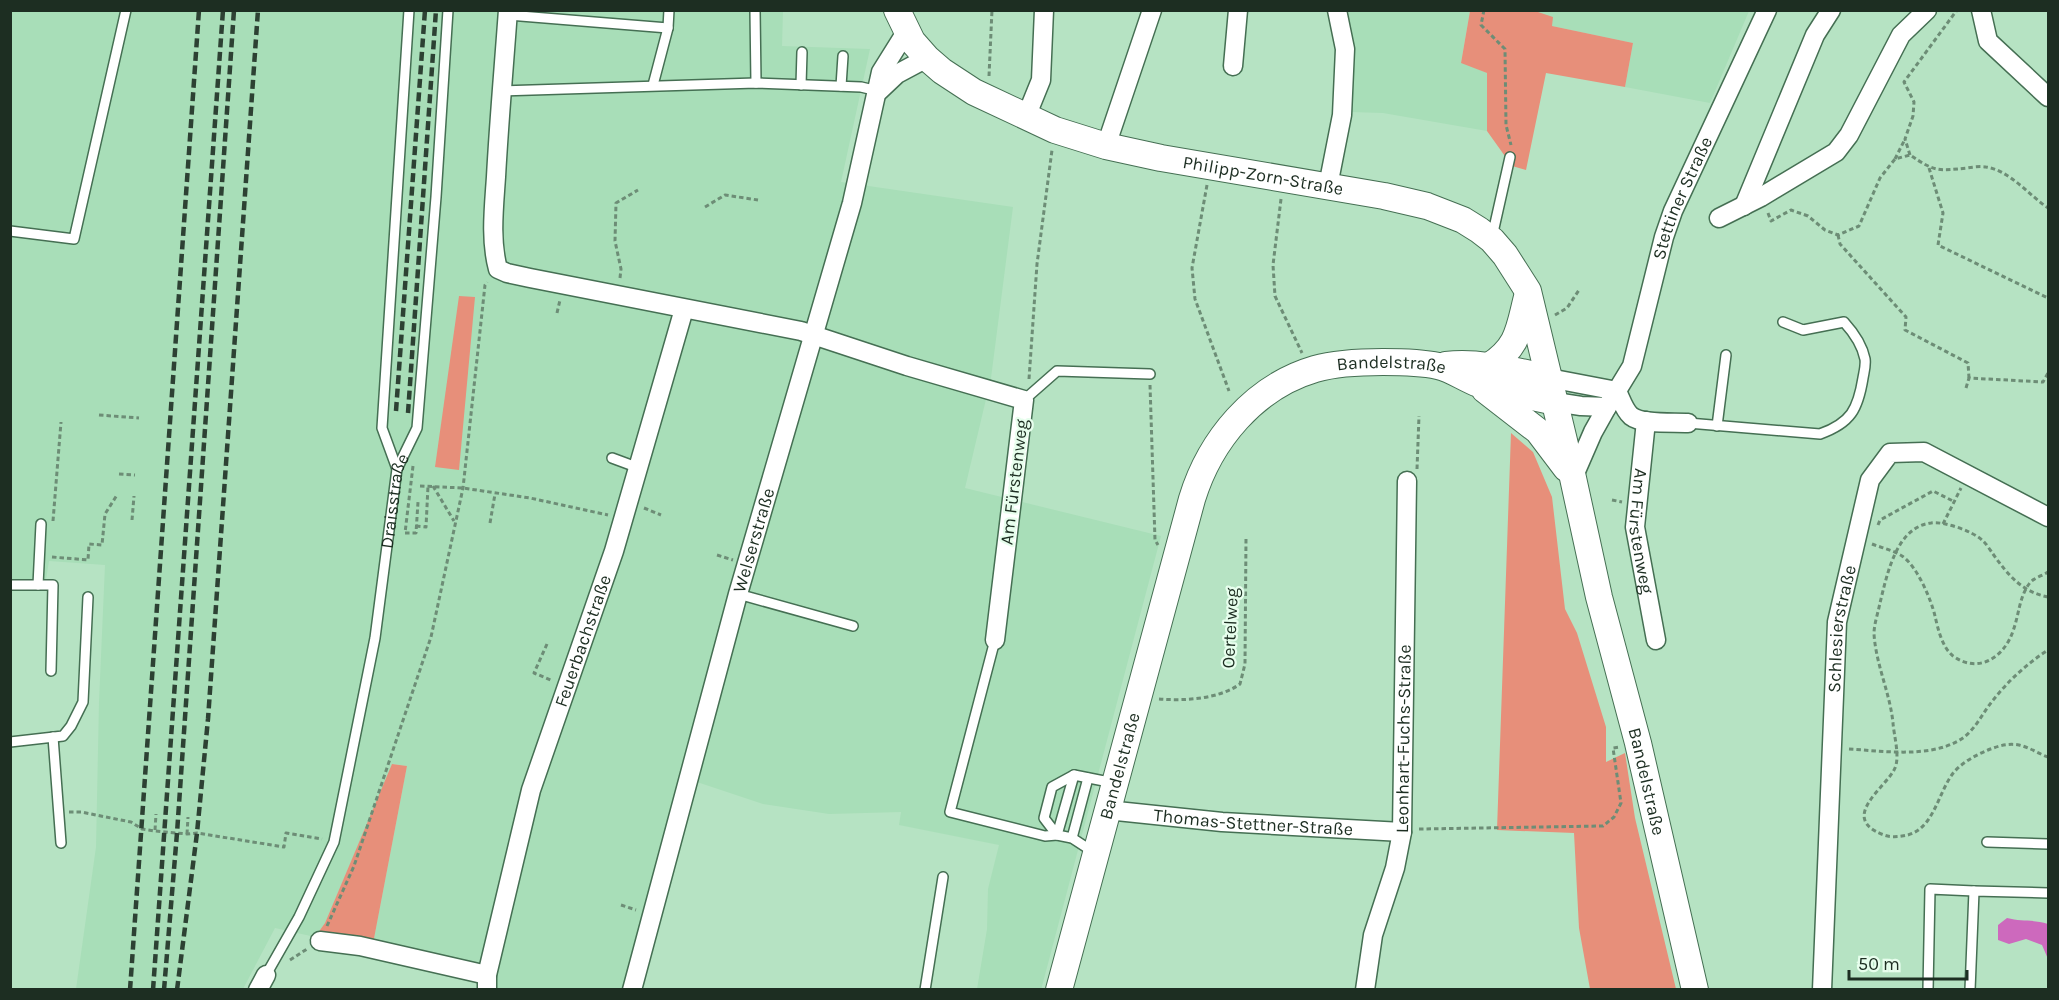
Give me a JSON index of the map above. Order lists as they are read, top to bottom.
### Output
{
  "streets": {
    "main road": ["Philipp-Zorn-Straße", "Bandelstraße"],
    "street": [
      "Stettiner Straße",
      "Am Fürstenweg",
      "Welserstraße",
      "Schlesierstraße",
      "Feuerbachstraße",
      "Leonhart-Fuchs-Straße",
      "Thomas-Stettner-Straße"
    ],
    "lane": ["Draisstraße"],
    "path": ["Oertelweg"]
  },
  "crossings": [
    ["Philipp-Zorn-Straße", "Bandelstraße"],
    ["Philipp-Zorn-Straße", "Welserstraße"],
    ["Stettiner Straße", "Bandelstraße"],
    ["Bandelstraße", "Oertelweg"],
    ["Bandelstraße", "Thomas-Stettner-Straße"],
    ["Am Fürstenweg", "Welserstraße"],
    ["Leonhart-Fuchs-Straße", "Thomas-Stettner-Straße"]
  ],
  "scale_bar": "50 m"
}
